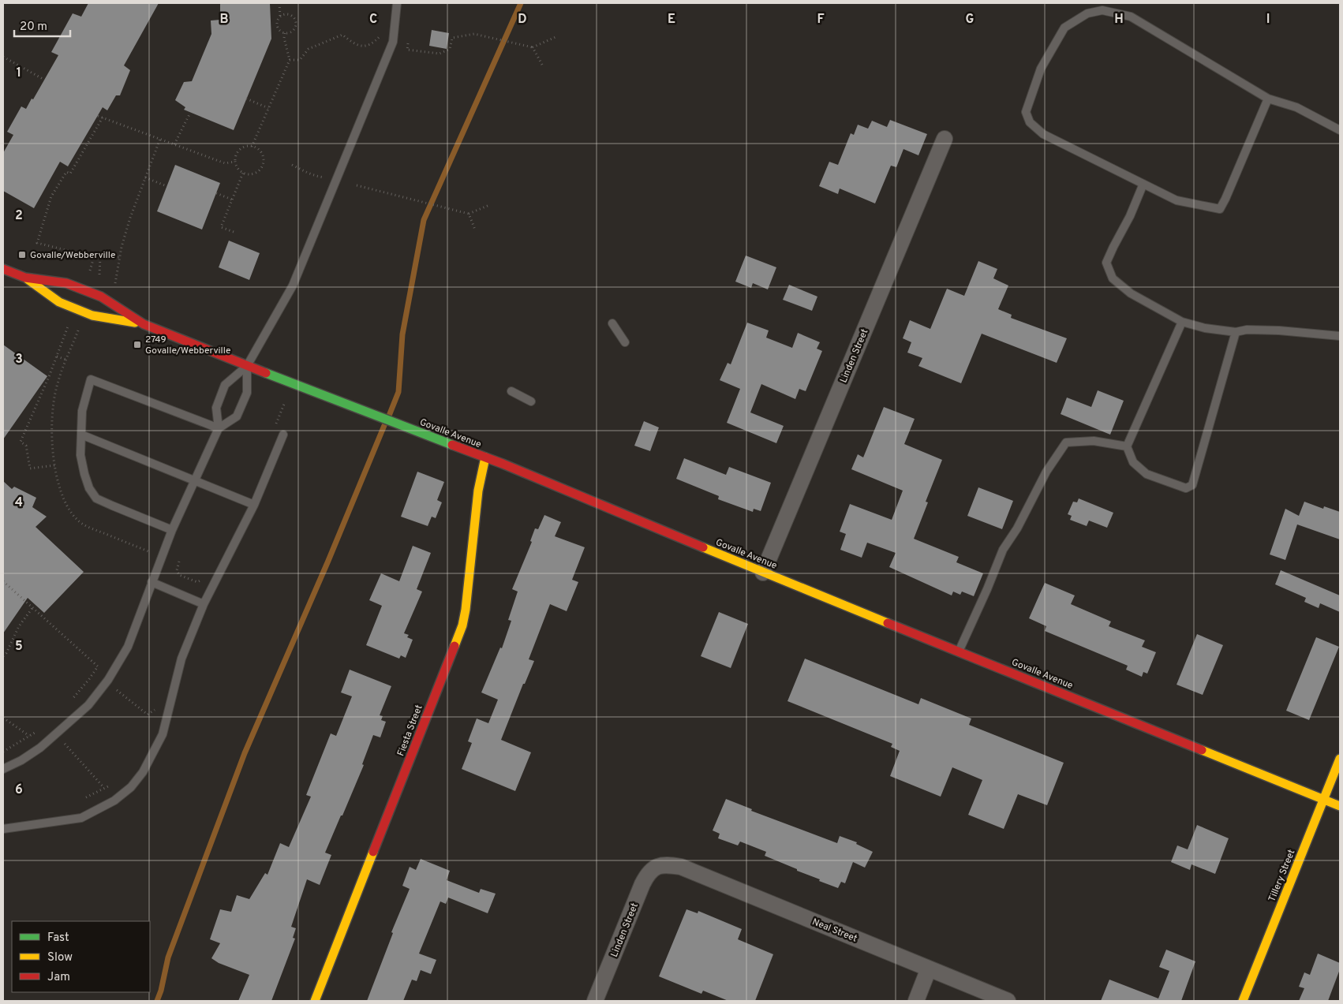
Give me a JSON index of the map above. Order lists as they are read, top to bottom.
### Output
{
  "streets": {
    "street": [
      "Linden Street",
      "Govalle Avenue",
      "Fiesta Street",
      "Tillery Street",
      "Neal Street"
    ]
  },
  "crossings": [
    ["Linden Street", "Govalle Avenue"],
    ["Linden Street", "Neal Street"],
    ["Govalle Avenue", "Fiesta Street"],
    ["Govalle Avenue", "Tillery Street"]
  ],
  "places": {
    "transit": ["Govalle/Webberville", "2749 Govalle/Webberville"]
  },
  "legend": ["Fast", "Slow", "Jam"],
  "scale_bar": "20 m",
  "grid": {
    "columns": [
      "B",
      "C",
      "D",
      "E",
      "F",
      "G",
      "H",
      "I"
    ],
    "rows": [
      "1",
      "2",
      "3",
      "4",
      "5",
      "6"
    ]
  }
}
